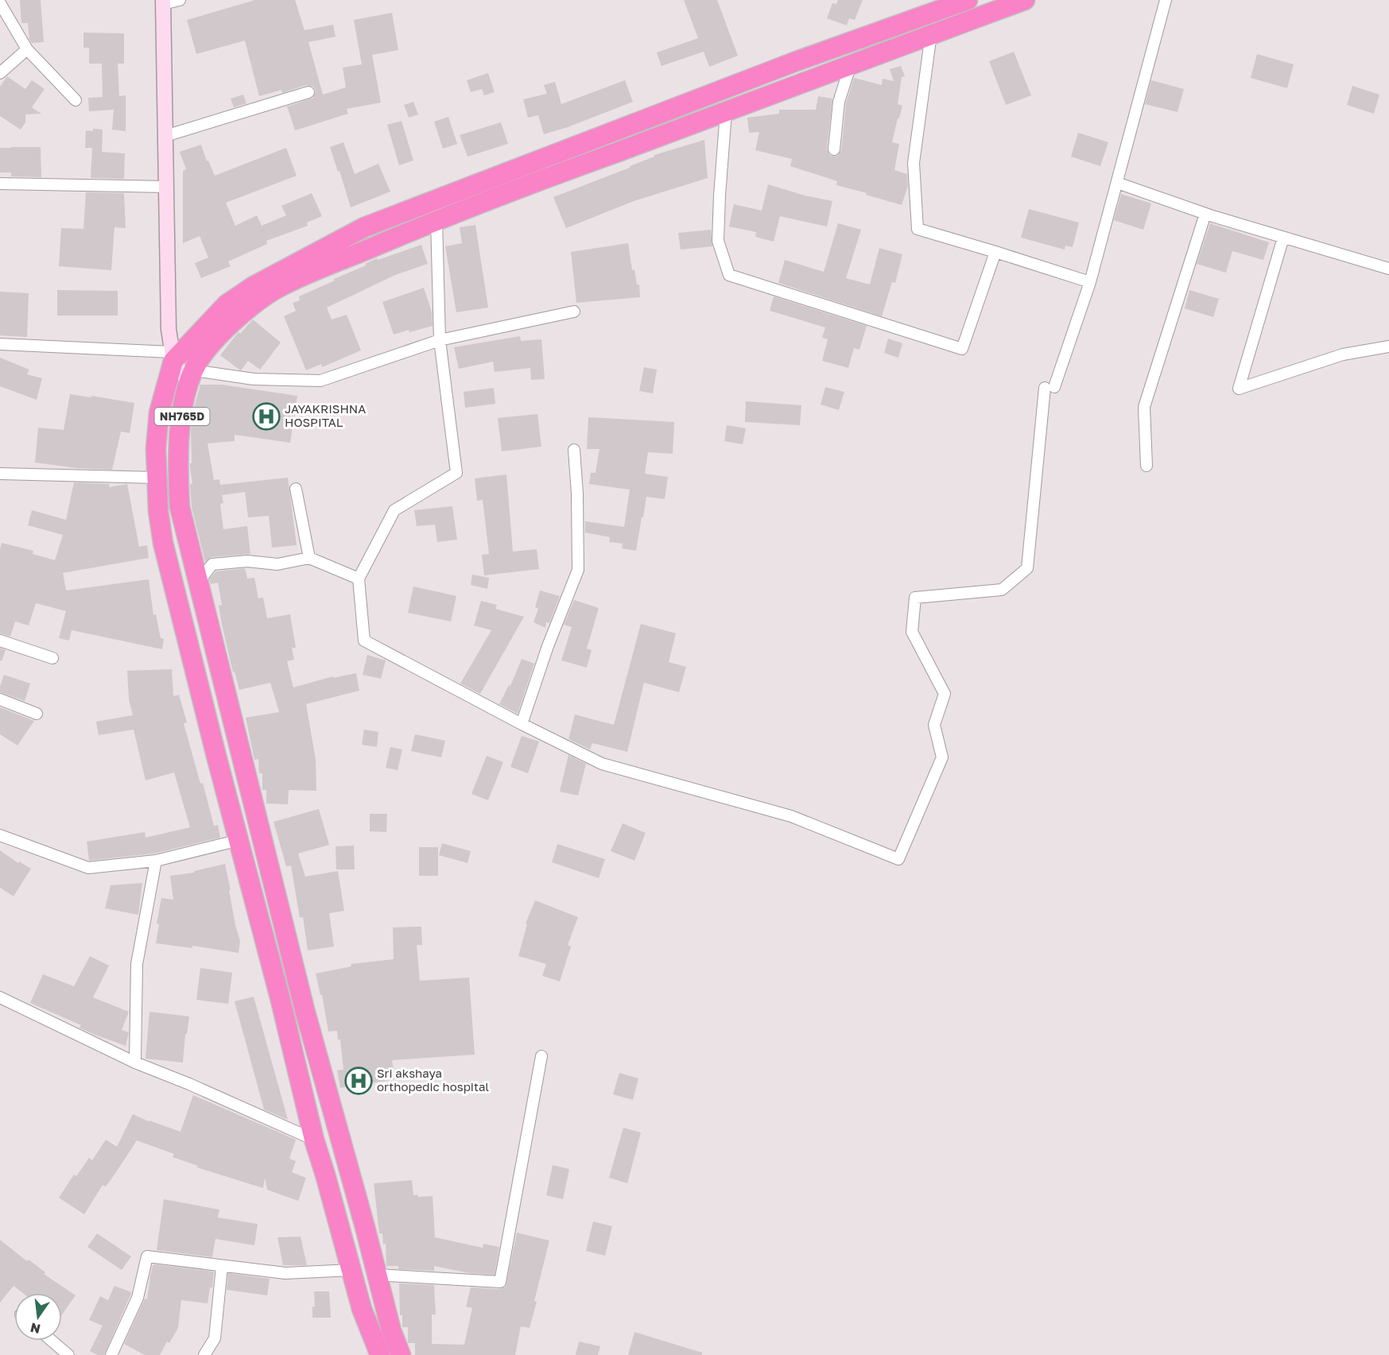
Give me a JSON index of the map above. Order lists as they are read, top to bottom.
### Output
{
  "streets": {
    "highway": ["NH765D"]
  },
  "places": {
    "hospital": ["JAYAKRISHNA HOSPITAL", "Sri akshaya orthopedic hospital"]
  },
  "north": "bottom"
}
